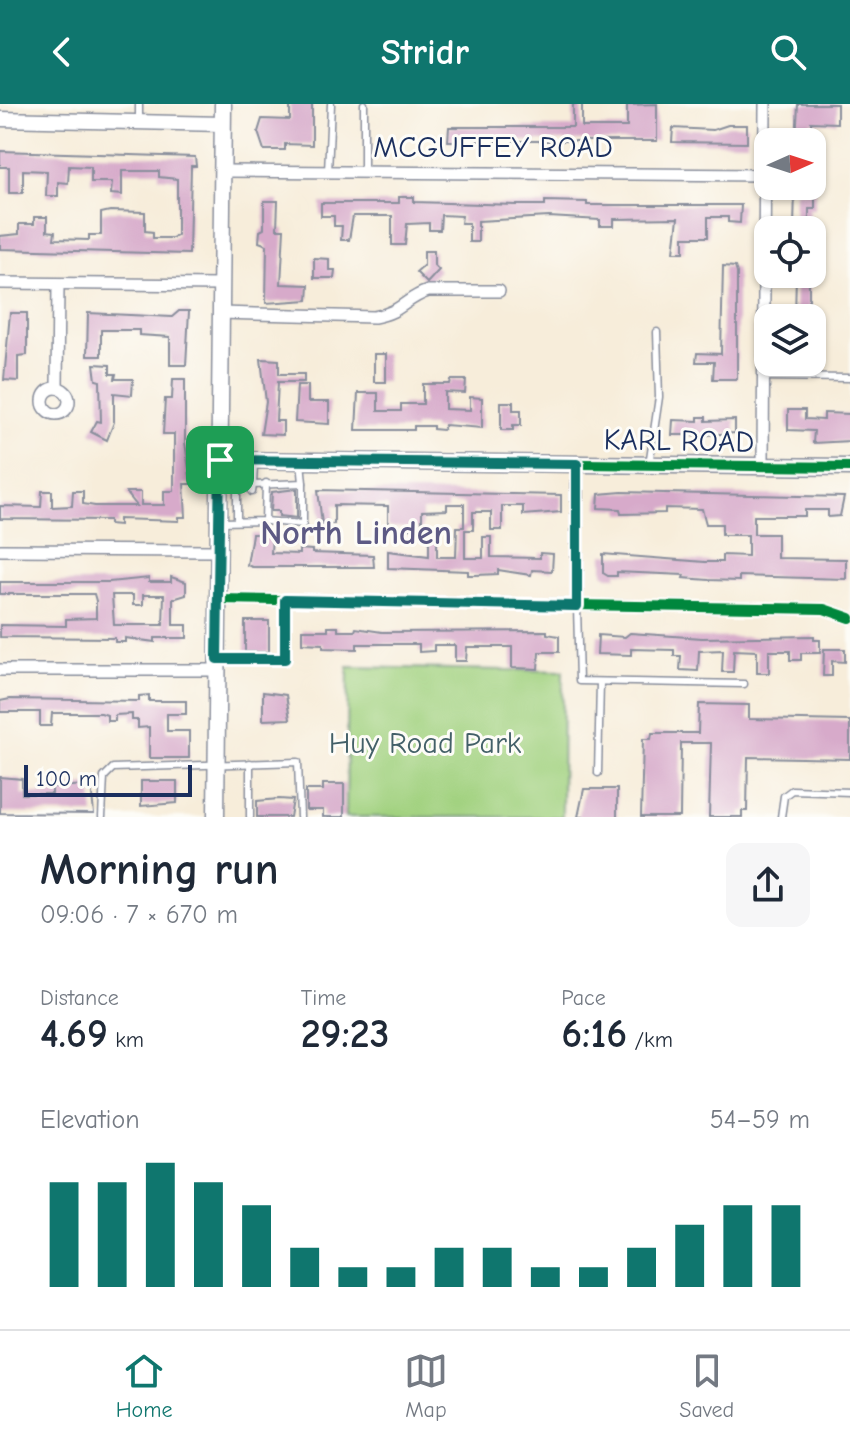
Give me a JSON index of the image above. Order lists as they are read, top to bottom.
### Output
{
  "streets": {
    "main road": ["KARL ROAD"],
    "street": ["MCGUFFEY ROAD"]
  },
  "districts": ["North Linden"],
  "parks": ["Huy Road Park"],
  "scale_bar": "100 m",
  "north": "right",
  "page": {
    "header": "Stridr",
    "scale": "100 m",
    "heading": ["Morning run", "09:06 · 7 × 670 m"],
    "stats": [
      ["Distance", "4.69 km"],
      ["Time", "29:23"],
      ["Pace", "6:16 /km"]
    ],
    "chart": ["Elevation", "54–59 m"],
    "tabs": ["Home", "Map", "Saved"]
  }
}
